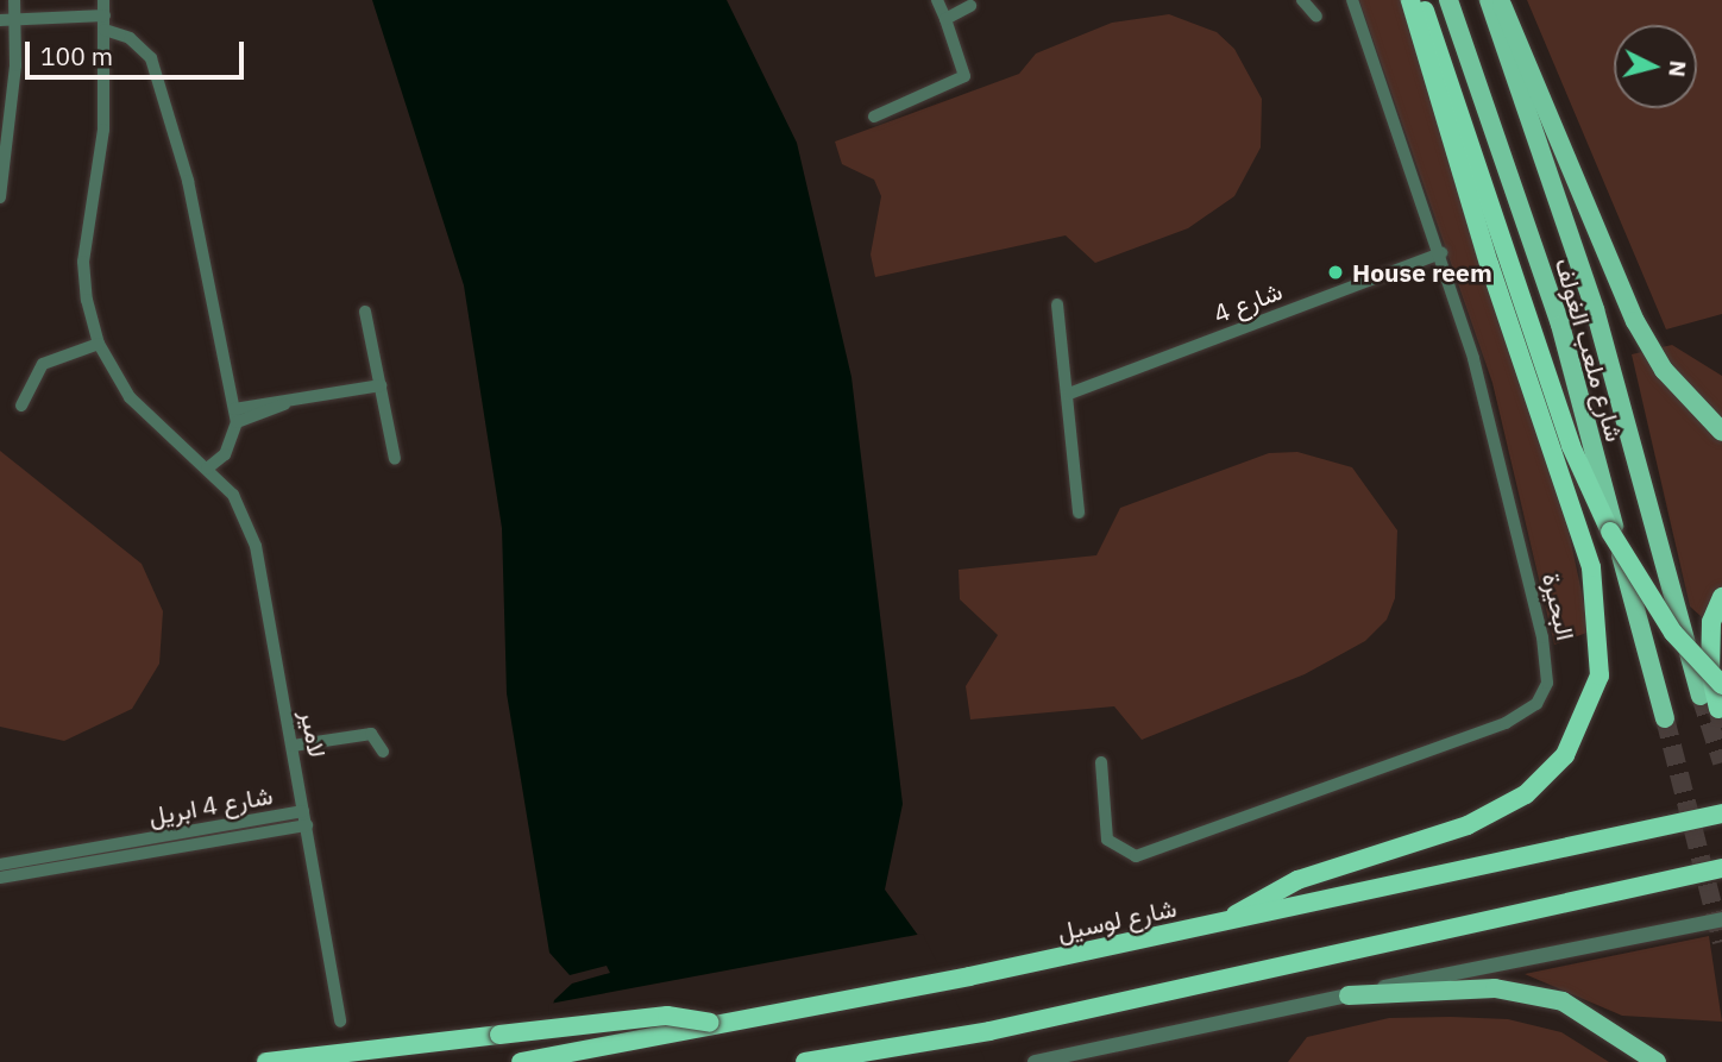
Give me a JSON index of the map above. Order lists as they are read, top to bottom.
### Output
{
  "streets": {
    "highway": ["شارع لوسيل"],
    "main road": ["شارع ملعب الغولف"],
    "street": [
      "شارع 4",
      "البحيرة",
      "لامير",
      "شارع 4 ابريل"
    ]
  },
  "crossings": [
    ["شارع 4", "البحيرة"],
    ["لامير", "شارع 4 ابريل"]
  ],
  "places": ["House reem"],
  "scale_bar": "100 m",
  "north": "right"
}
